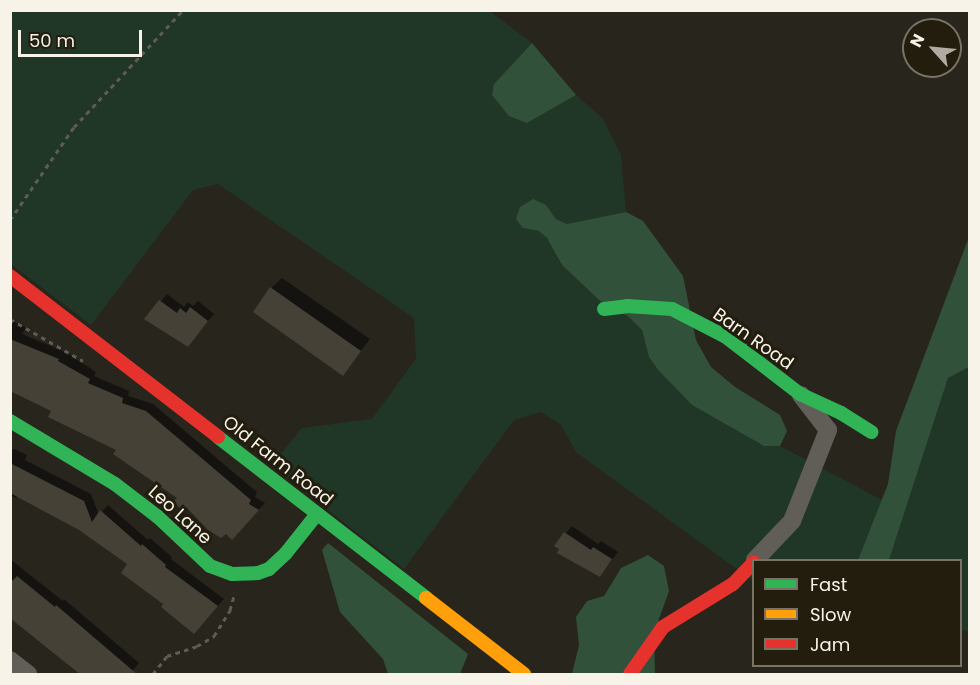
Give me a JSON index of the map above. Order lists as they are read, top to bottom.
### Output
{
  "streets": {
    "street": ["Barn Road", "Old Farm Road", "Leo Lane"]
  },
  "crossings": [
    ["Old Farm Road", "Leo Lane"]
  ],
  "legend": ["Fast", "Slow", "Jam"],
  "scale_bar": "50 m",
  "north": "top left"
}
